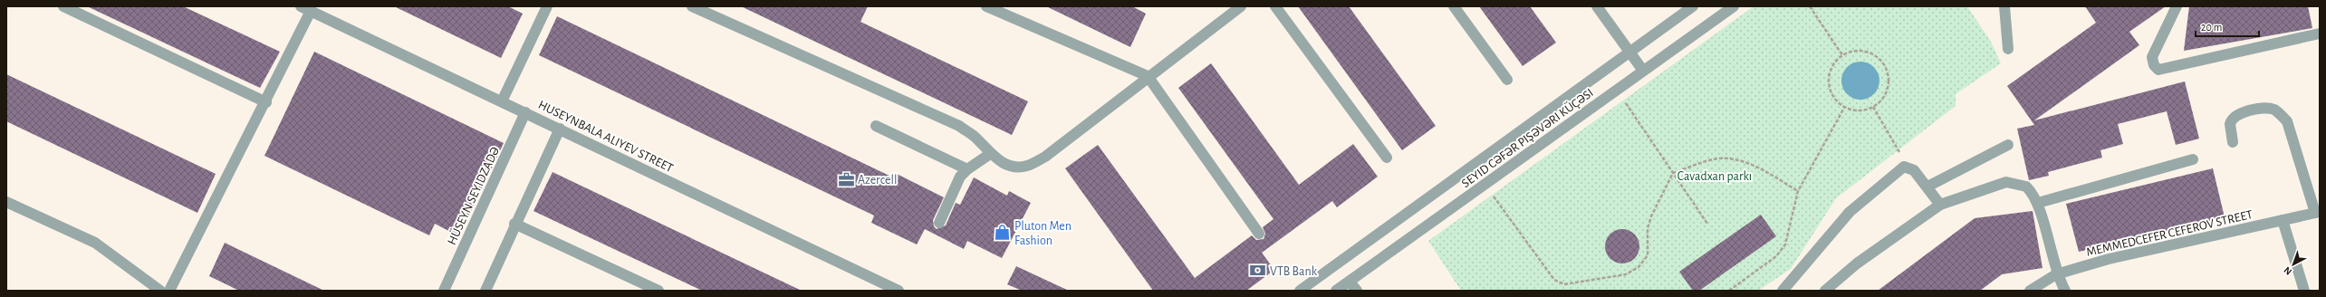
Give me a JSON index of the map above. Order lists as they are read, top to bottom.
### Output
{
  "streets": {
    "street": [
      "HUSEYNBALA ALIYEV STREET",
      "SEYID CƏFƏR PIŞƏVƏRI KÜÇƏSI",
      "HÜSEYN SEYIDZADƏ",
      "MEMMEDCEFER CEFЕROV STREET"
    ]
  },
  "crossings": [
    ["HUSEYNBALA ALIYEV STREET", "HÜSEYN SEYIDZADƏ"]
  ],
  "parks": ["Cavadxan parkı"],
  "places": {
    "office": ["Azercell"],
    "shop": ["Pluton Men Fashion"],
    "bank": ["VTB Bank"]
  },
  "scale_bar": "20 m",
  "north": "bottom left"
}
